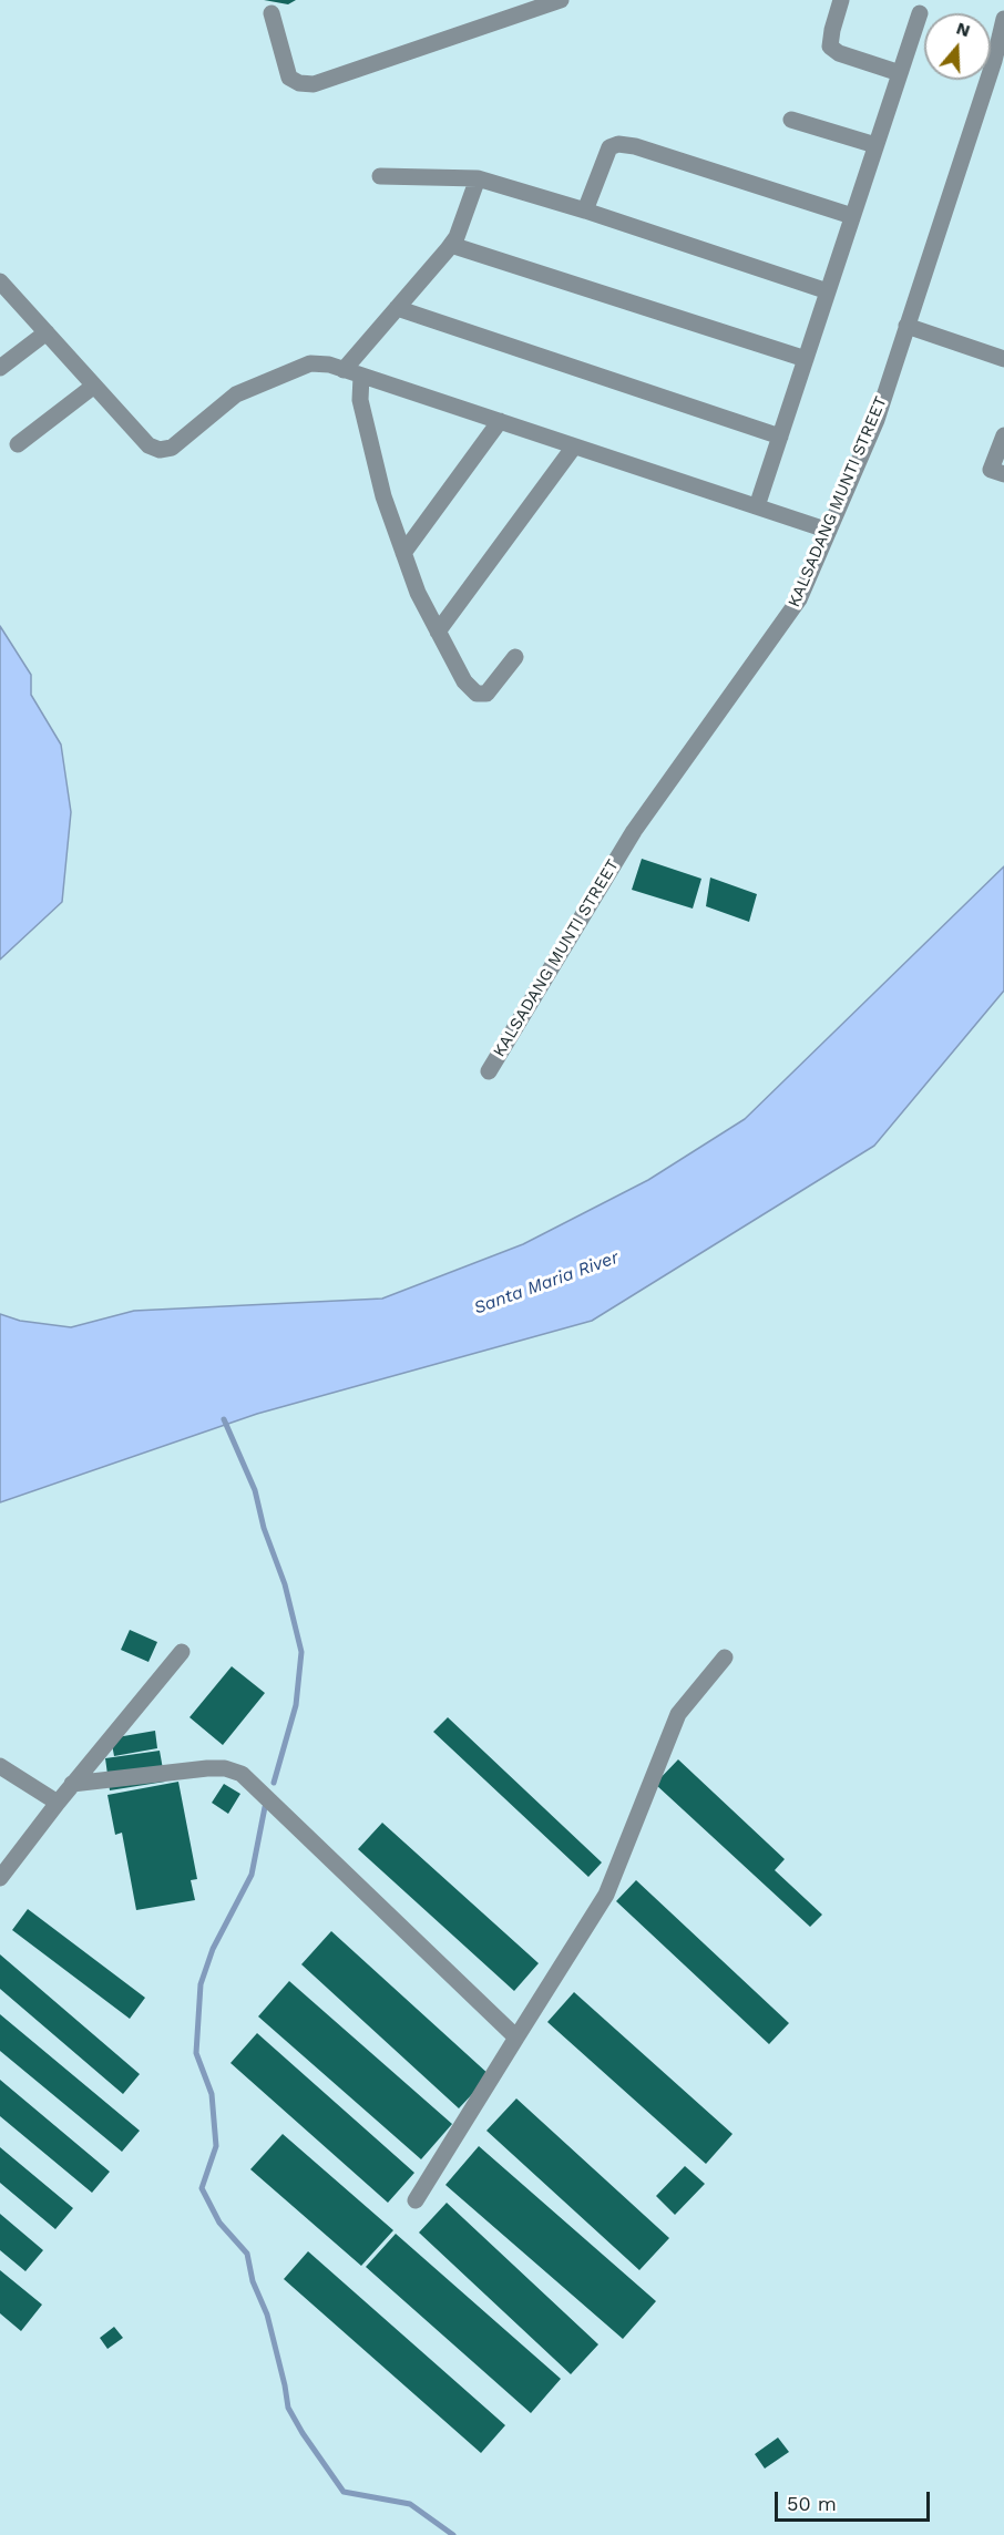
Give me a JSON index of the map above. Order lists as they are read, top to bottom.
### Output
{
  "streets": {
    "street": ["KALSADANG MUNTI STREET"]
  },
  "water": ["Santa Maria River"],
  "scale_bar": "50 m",
  "north": "top"
}
